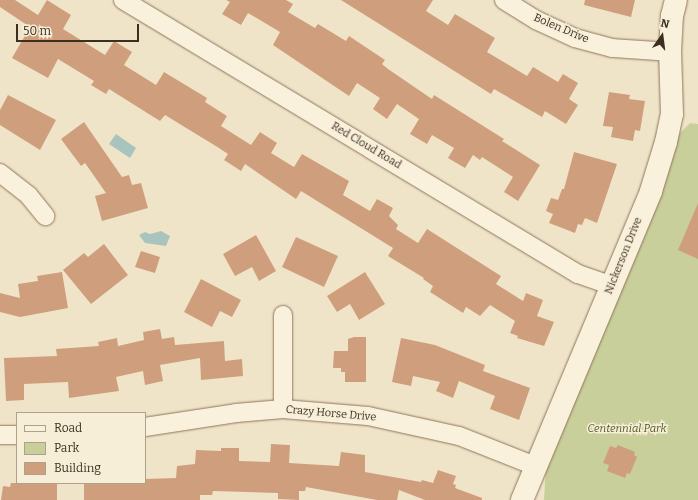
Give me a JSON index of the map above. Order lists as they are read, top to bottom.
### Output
{
  "streets": {
    "street": [
      "Bolen Drive",
      "Red Cloud Road",
      "Nickerson Drive",
      "Crazy Horse Drive"
    ]
  },
  "crossings": [
    ["Bolen Drive", "Nickerson Drive"],
    ["Red Cloud Road", "Nickerson Drive"],
    ["Nickerson Drive", "Crazy Horse Drive"]
  ],
  "parks": ["Centennial Park"],
  "legend": ["Road", "Park", "Building"],
  "scale_bar": "50 m",
  "north": "top"
}
